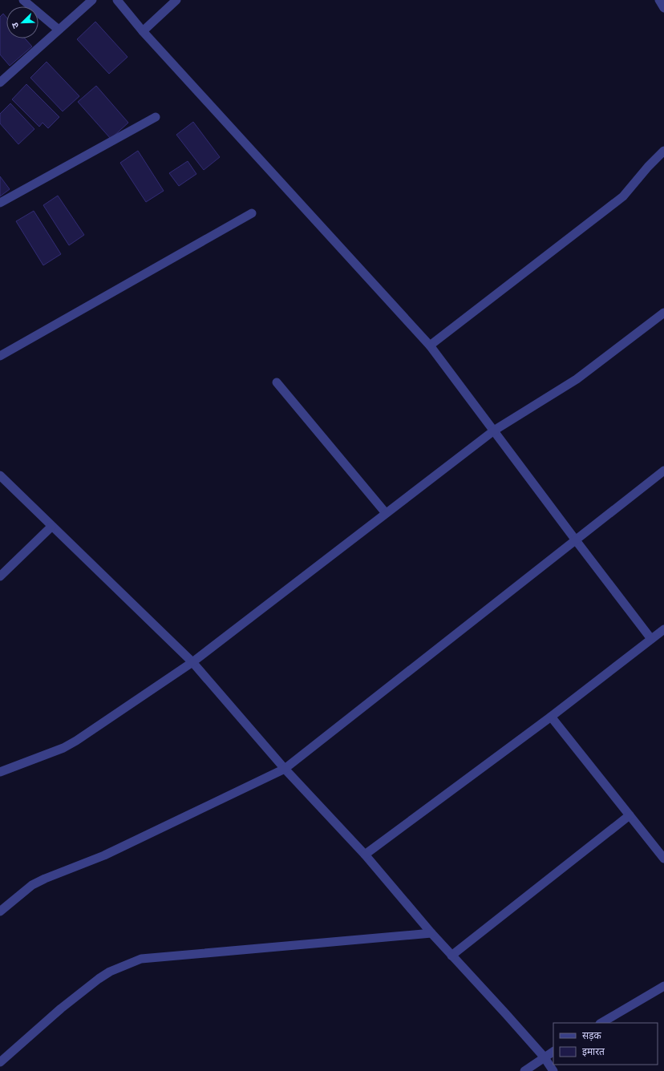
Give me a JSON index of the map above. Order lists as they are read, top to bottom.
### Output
{
  "legend": ["सड़क", "इमारत"],
  "north": "bottom left"
}
